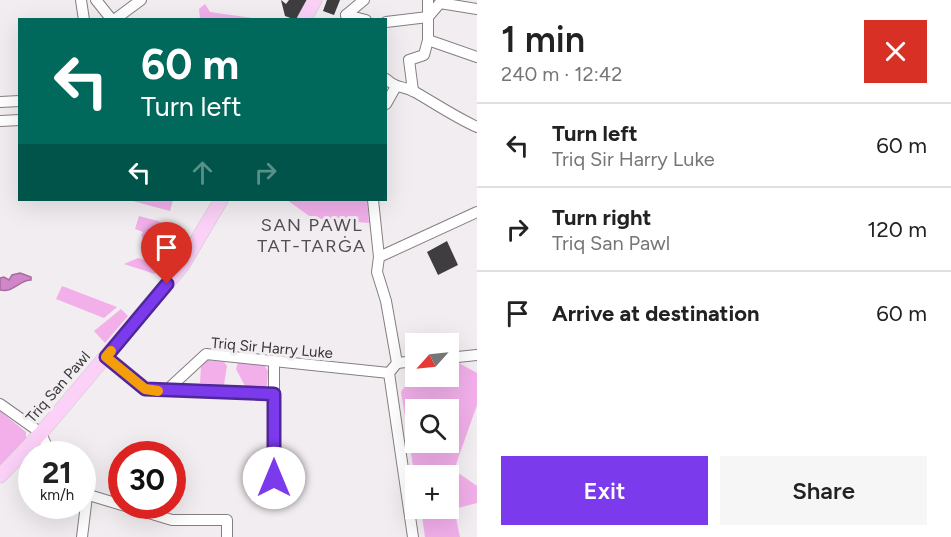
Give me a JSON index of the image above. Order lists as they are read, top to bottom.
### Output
{
  "streets": {
    "main road": ["Triq San Pawl"],
    "street": ["Triq Sir Harry Luke"]
  },
  "districts": ["SAN PAWL TAT-TARĠA"],
  "north": "bottom left",
  "page": {
    "heading": ["1 min", "240 m · 12:42"],
    "turn": ["60 m", "Turn left"],
    "list": [
      {
        "name": "Turn left",
        "note": "Triq Sir Harry Luke",
        "value": "60 m"
      },
      {
        "name": "Turn right",
        "note": "Triq San Pawl",
        "value": "120 m"
      },
      {
        "name": "Arrive at destination",
        "value": "60 m"
      }
    ],
    "map_buttons": "+",
    "speed": "21 km/h",
    "limit": "30",
    "buttons": ["Exit", "Share"]
  }
}
